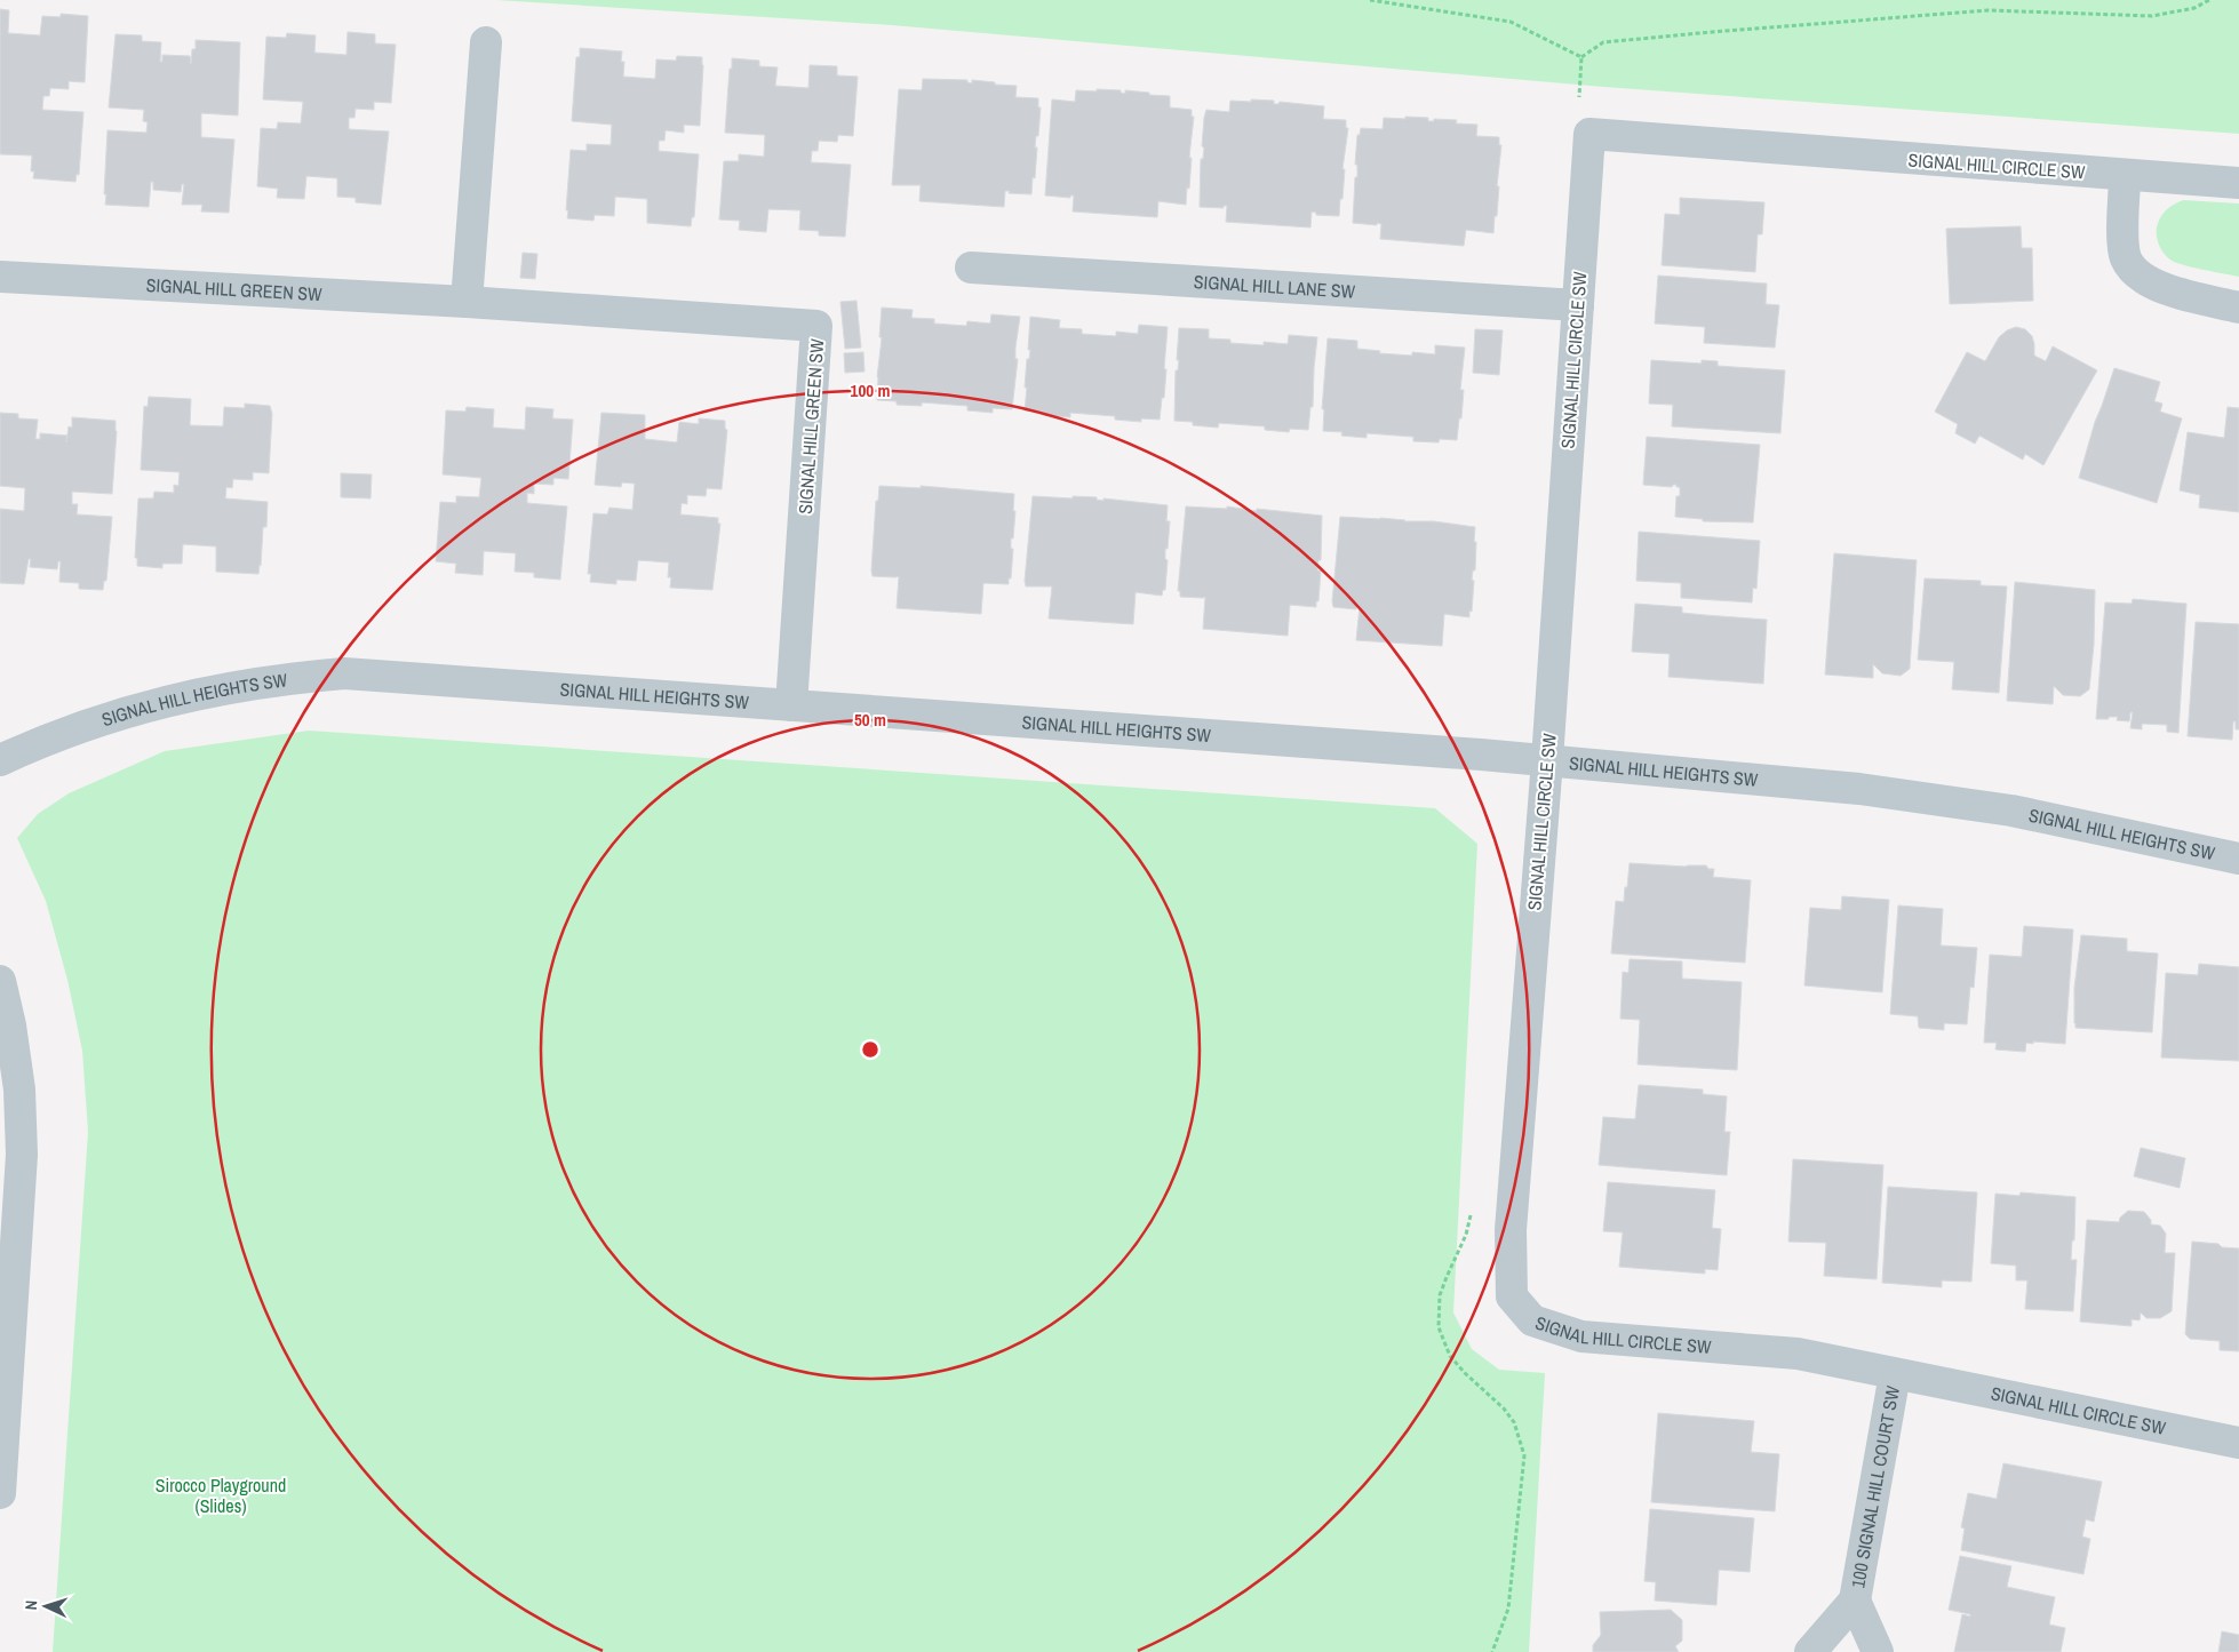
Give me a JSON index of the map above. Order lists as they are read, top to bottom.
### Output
{
  "streets": {
    "street": [
      "SIGNAL HILL CIRCLE SW",
      "SIGNAL HILL LANE SW",
      "SIGNAL HILL GREEN SW",
      "SIGNAL HILL HEIGHTS SW",
      "100 SIGNAL HILL COURT SW"
    ]
  },
  "crossings": [
    ["SIGNAL HILL CIRCLE SW", "SIGNAL HILL LANE SW"],
    ["SIGNAL HILL CIRCLE SW", "SIGNAL HILL HEIGHTS SW"],
    ["SIGNAL HILL CIRCLE SW", "100 SIGNAL HILL COURT SW"],
    ["SIGNAL HILL GREEN SW", "SIGNAL HILL HEIGHTS SW"]
  ],
  "parks": ["Sirocco Playground (Slides)"],
  "north": "left",
  "rings": ["100 m", "50 m"]
}
